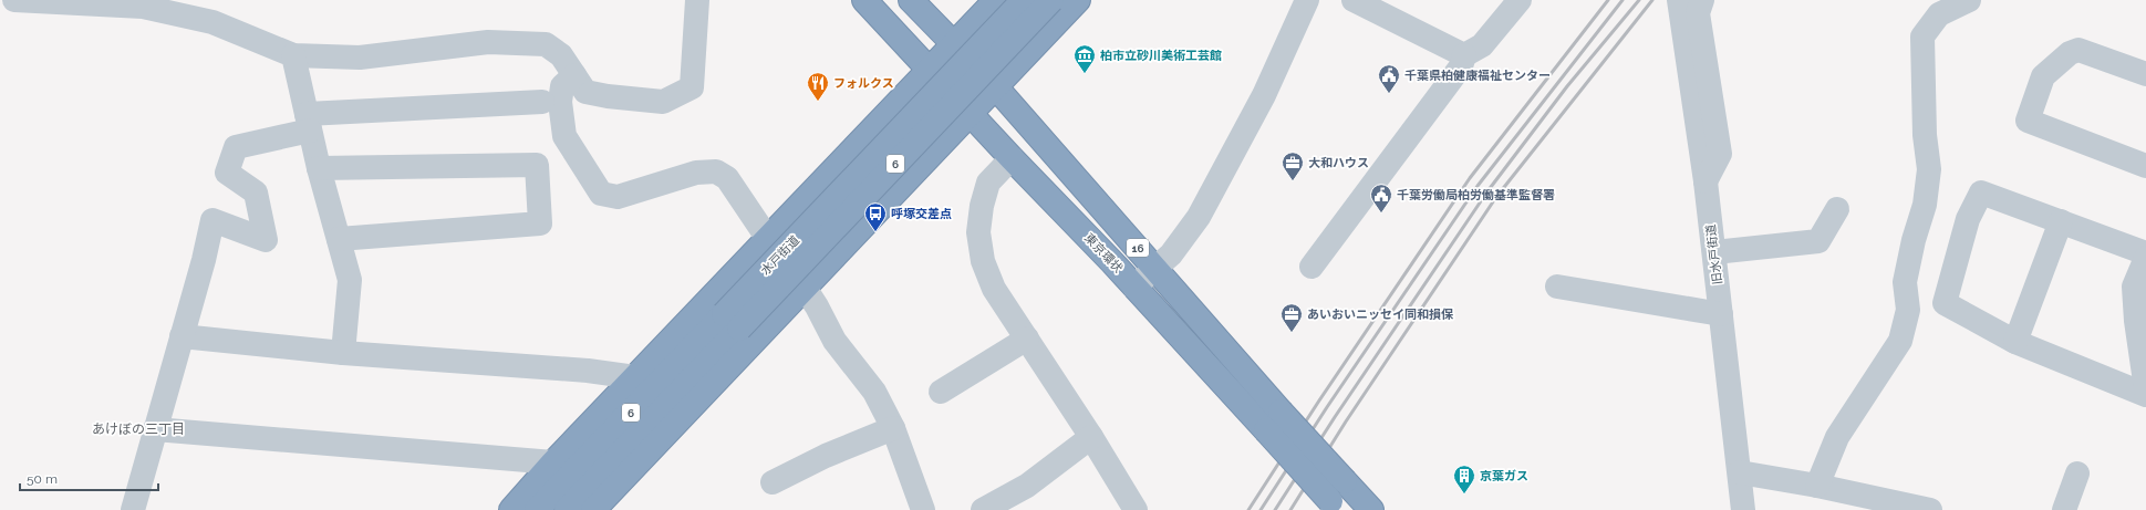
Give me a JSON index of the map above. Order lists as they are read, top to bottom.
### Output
{
  "streets": {
    "highway": [
      "6",
      "16",
      "東京環状",
      "水戸街道"
    ],
    "street": ["旧水戸街道"]
  },
  "districts": ["あけぼの三丁目"],
  "places": {
    "museum": ["柏市立砂川美術工芸館"],
    "public building": ["千葉県柏健康福祉センター", "千葉労働局柏労働基準監督署"],
    "restaurant": ["フォルクス"],
    "office": ["大和ハウス", "あいおいニッセイ同和損保"],
    "bus stop": ["呼塚交差点"],
    "building": ["京葉ガス"]
  },
  "scale_bar": "50 m"
}
